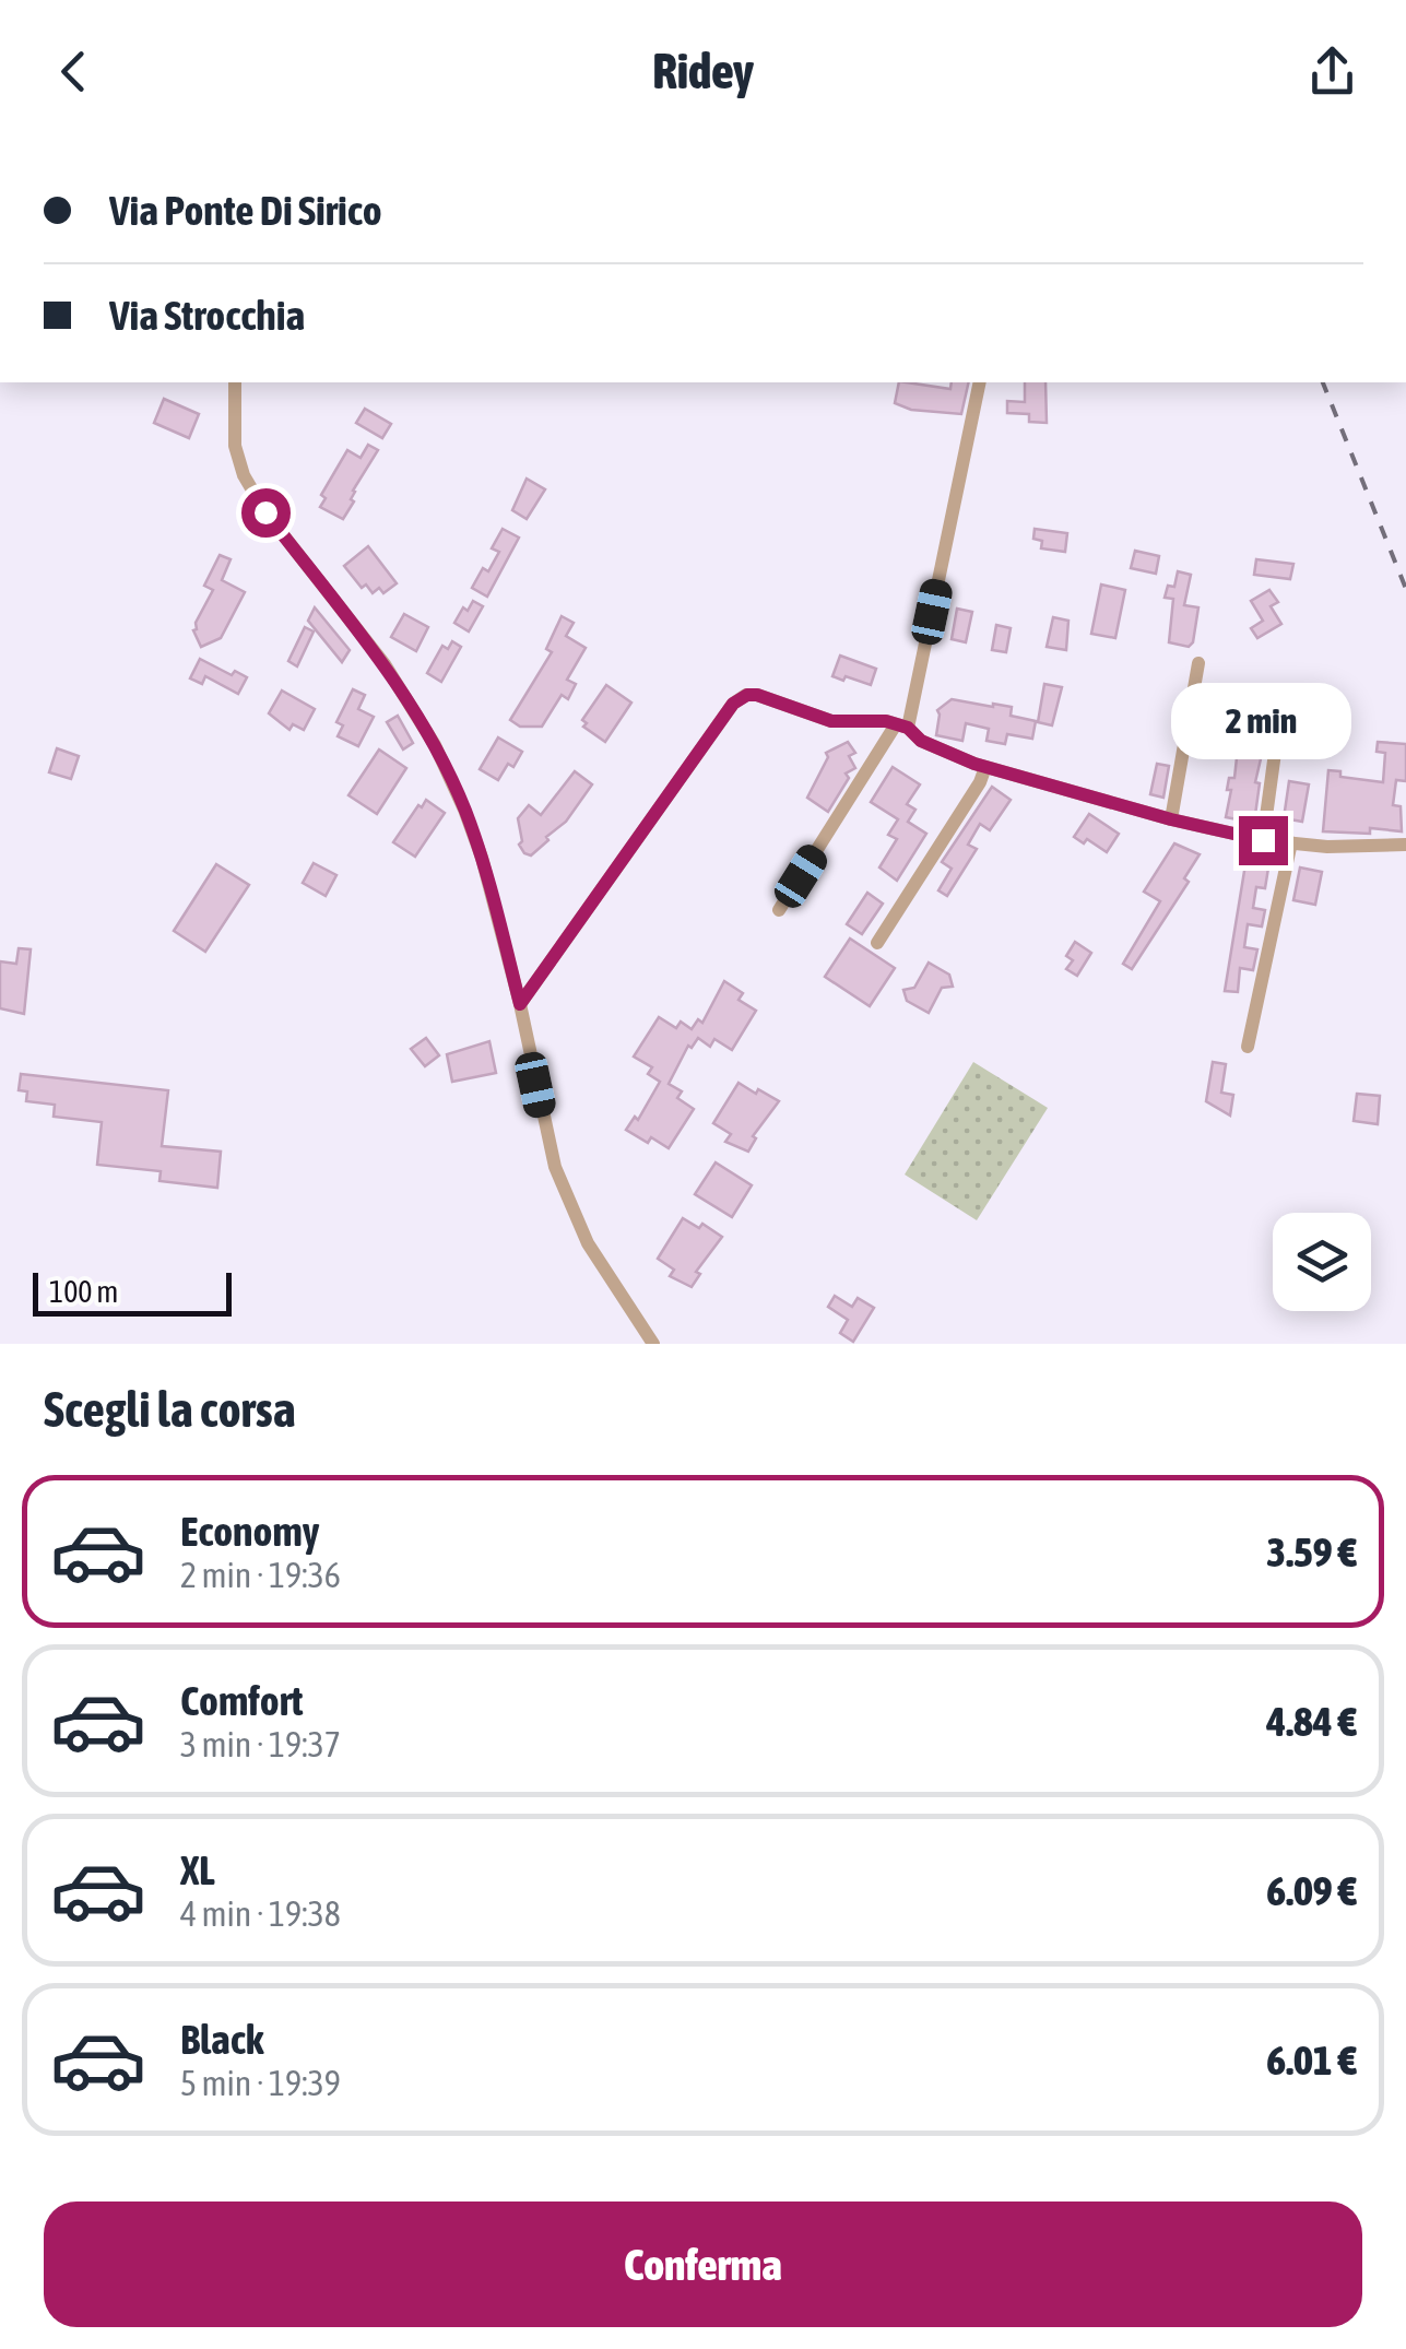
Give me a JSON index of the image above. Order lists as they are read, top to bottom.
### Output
{
  "scale_bar": "100 m",
  "page": {
    "header": "Ridey",
    "banner": ["Via Ponte Di Sirico", "Via Strocchia"],
    "bubble": "2 min",
    "scale": "100 m",
    "heading": "Scegli la corsa",
    "list": [
      {
        "name": "Economy",
        "note": "2 min · 19:36",
        "value": "3.59 €"
      },
      {
        "name": "Comfort",
        "note": "3 min · 19:37",
        "value": "4.84 €"
      },
      {
        "name": "XL",
        "note": "4 min · 19:38",
        "value": "6.09 €"
      },
      {
        "name": "Black",
        "note": "5 min · 19:39",
        "value": "6.01 €"
      }
    ],
    "buttons": "Conferma"
  }
}
